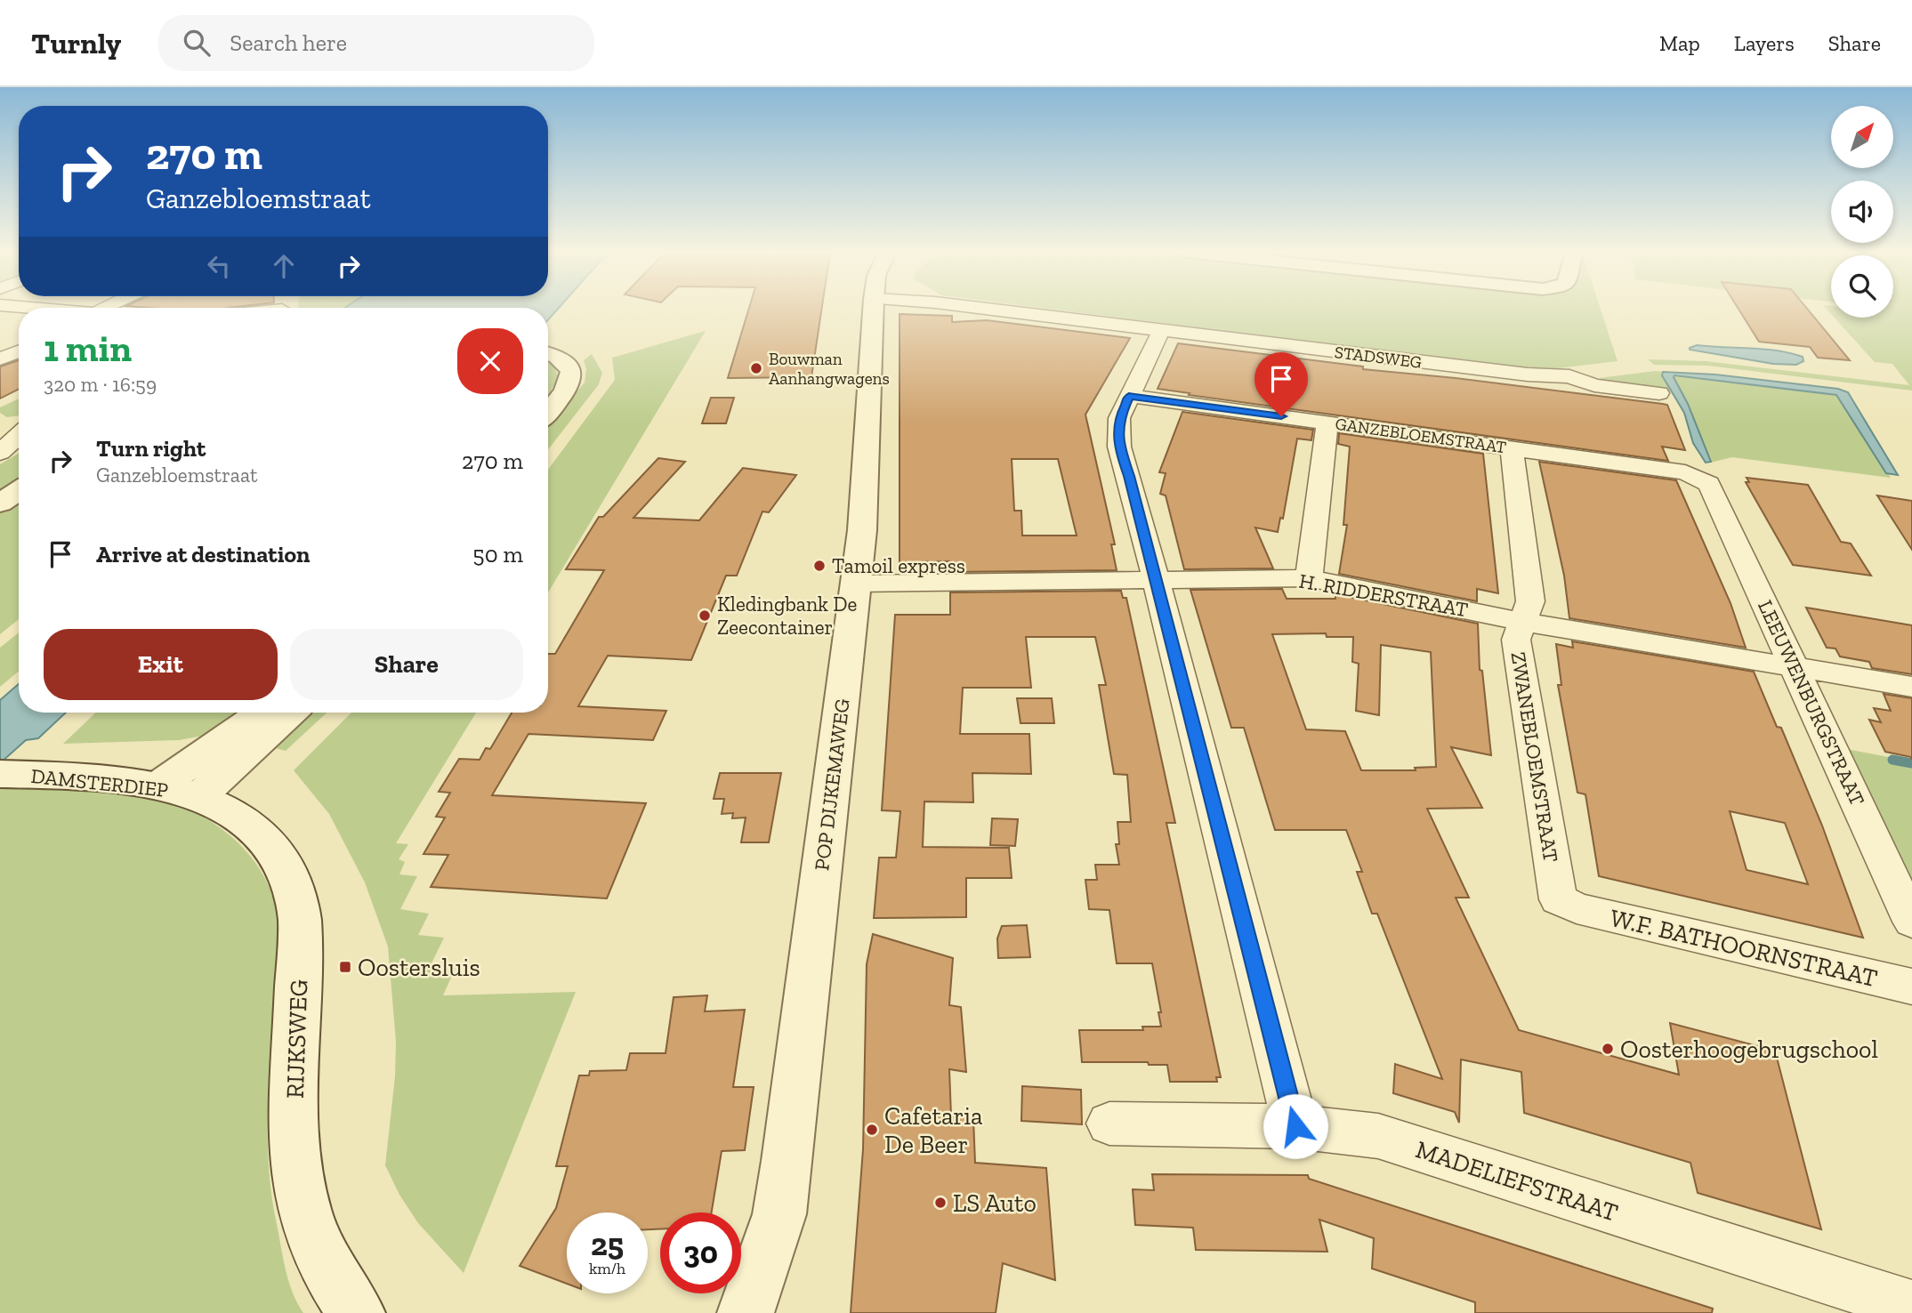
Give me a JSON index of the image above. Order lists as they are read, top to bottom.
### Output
{
  "streets": {
    "street": [
      "STADSWEG",
      "GANZEBLOEMSTRAAT",
      "H. RIDDERSTRAAT",
      "LEEUWENBURGSTRAAT",
      "ZWANEBLOEMSTRAAT",
      "DAMSTERDIEP",
      "POP DIJKEMAWEG",
      "W.F. BATHOORNSTRAAT",
      "RIJKSWEG",
      "MADELIEFSTRAAT"
    ]
  },
  "crossings": [
    ["GANZEBLOEMSTRAAT", "LEEUWENBURGSTRAAT"],
    ["GANZEBLOEMSTRAAT", "ZWANEBLOEMSTRAAT"],
    ["H. RIDDERSTRAAT", "LEEUWENBURGSTRAAT"],
    ["H. RIDDERSTRAAT", "ZWANEBLOEMSTRAAT"],
    ["H. RIDDERSTRAAT", "POP DIJKEMAWEG"],
    ["ZWANEBLOEMSTRAAT", "W.F. BATHOORNSTRAAT"],
    ["DAMSTERDIEP", "RIJKSWEG"]
  ],
  "places": {
    "other": [
      "Bouwman Aanhangwagens",
      "Tamoil express",
      "Kledingbank De Zeecontainer",
      "Oosterhoogebrugschool",
      "Cafetaria De Beer",
      "LS Auto"
    ],
    "transit": ["Oostersluis"]
  },
  "north": "top right",
  "page": {
    "header": "Turnly",
    "search": "Search here",
    "nav": ["Map", "Layers", "Share"],
    "turn": ["270 m", "Ganzebloemstraat"],
    "heading": ["1 min", "320 m · 16:59"],
    "list": [
      {
        "name": "Turn right",
        "note": "Ganzebloemstraat",
        "value": "270 m"
      },
      {
        "name": "Arrive at destination",
        "value": "50 m"
      }
    ],
    "buttons": ["Exit", "Share"],
    "speed": "25 km/h",
    "limit": "30"
  }
}
